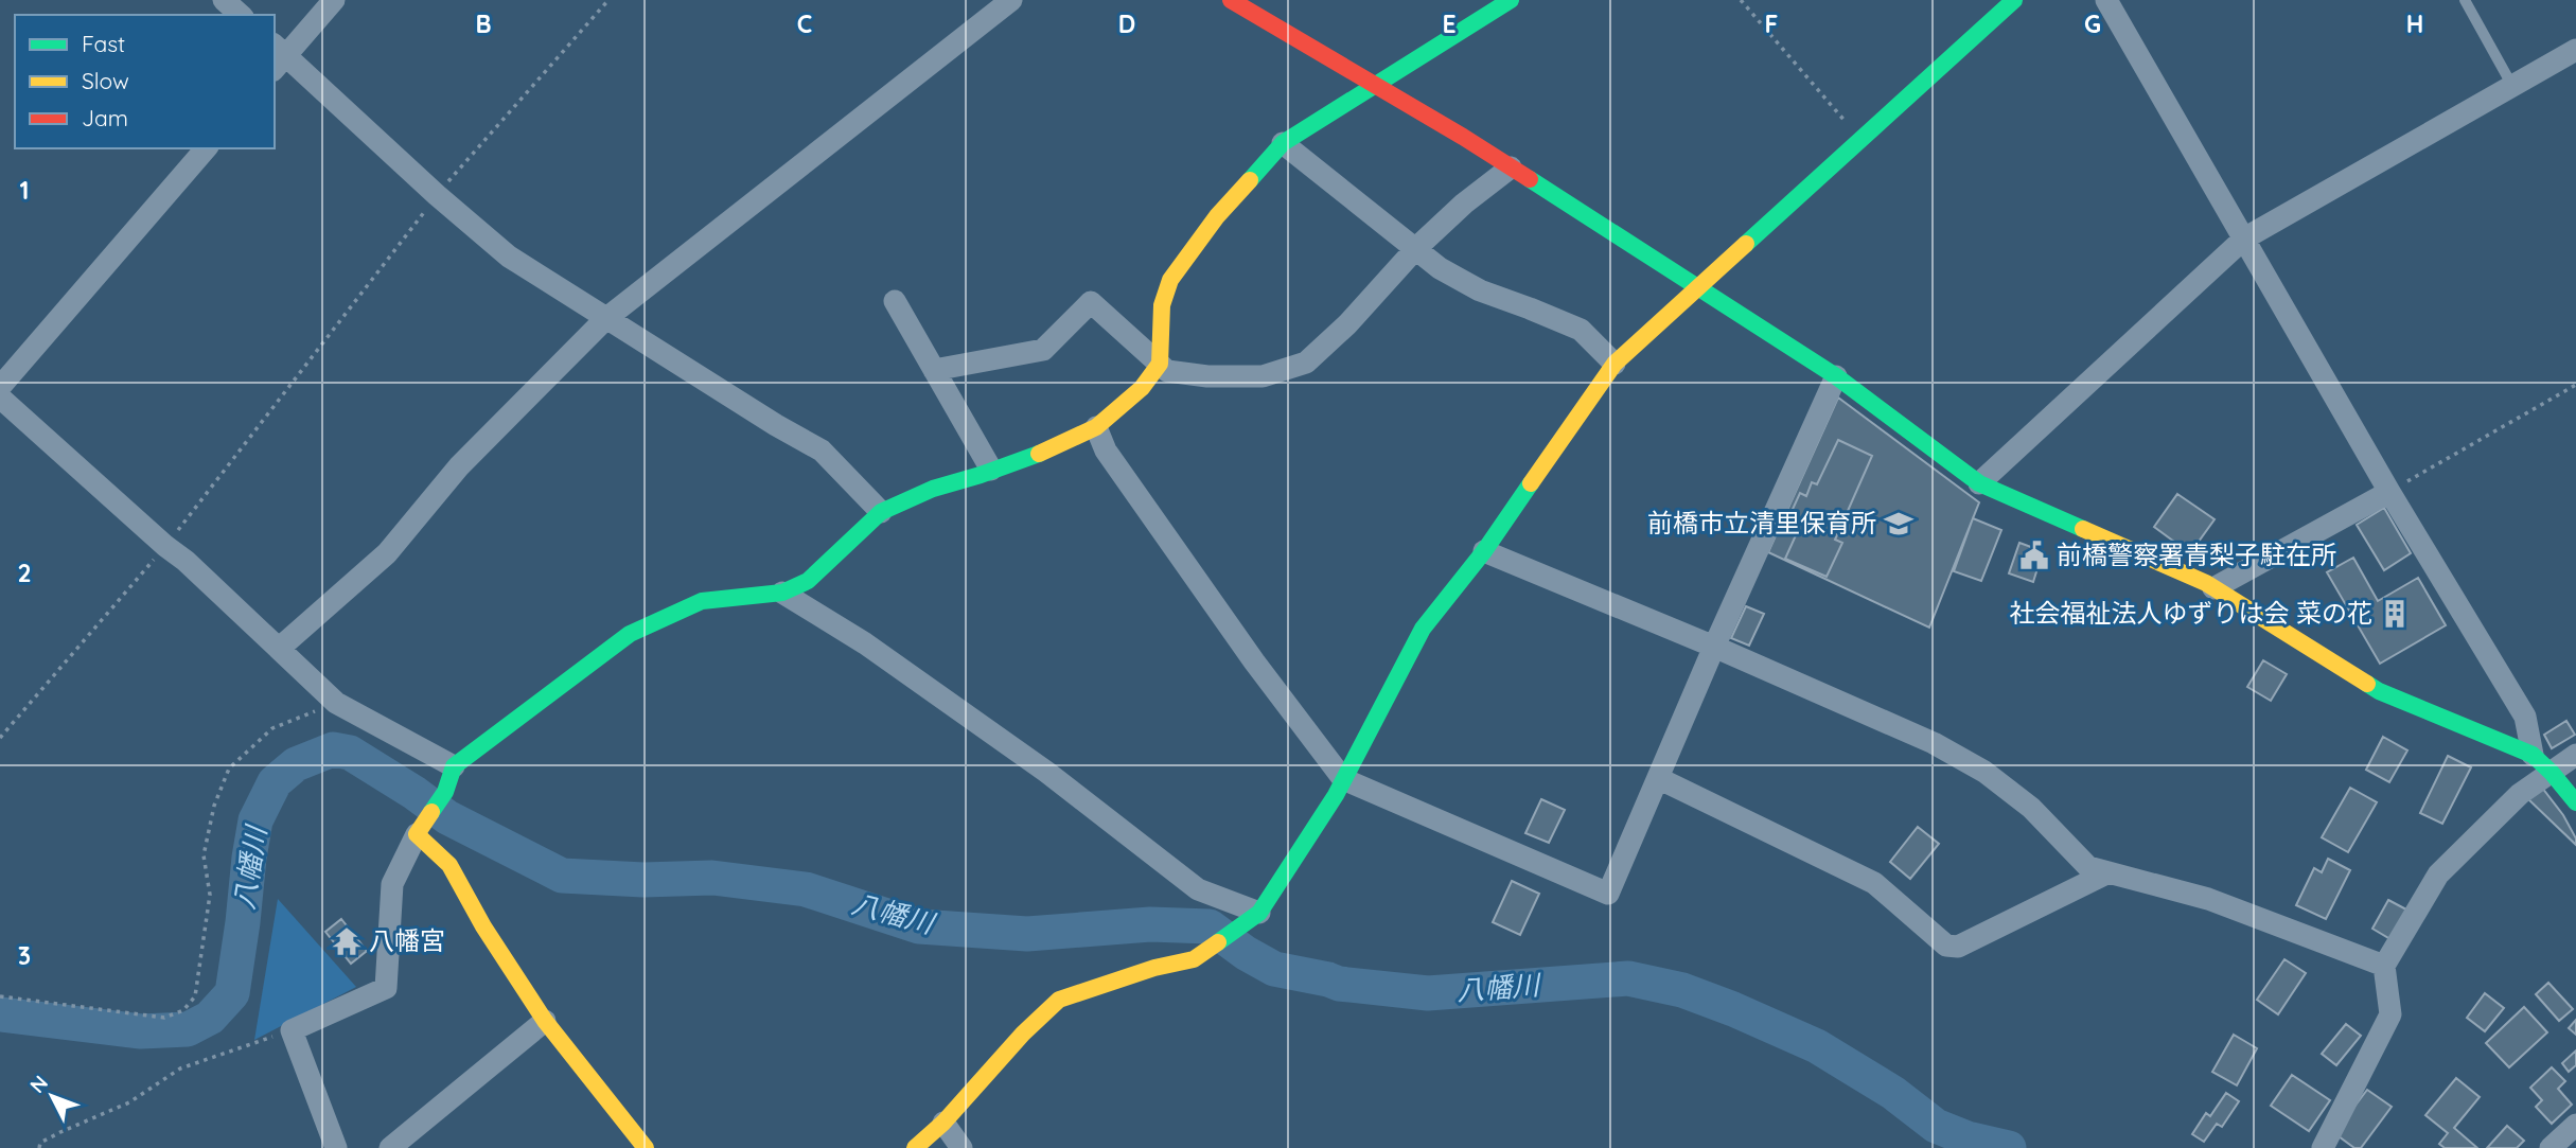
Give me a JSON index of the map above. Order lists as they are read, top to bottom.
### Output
{
  "water": ["八幡川"],
  "places": {
    "school or university": ["前橋市立清里保育所"],
    "public building": ["前橋警察署青梨子駐在所"],
    "building": ["社会福祉法人ゆずりは会 菜の花"],
    "temple": ["八幡宮"]
  },
  "legend": ["Fast", "Slow", "Jam"],
  "north": "top left",
  "grid": {
    "columns": [
      "B",
      "C",
      "D",
      "E",
      "F",
      "G",
      "H"
    ],
    "rows": ["1", "2", "3"]
  }
}
